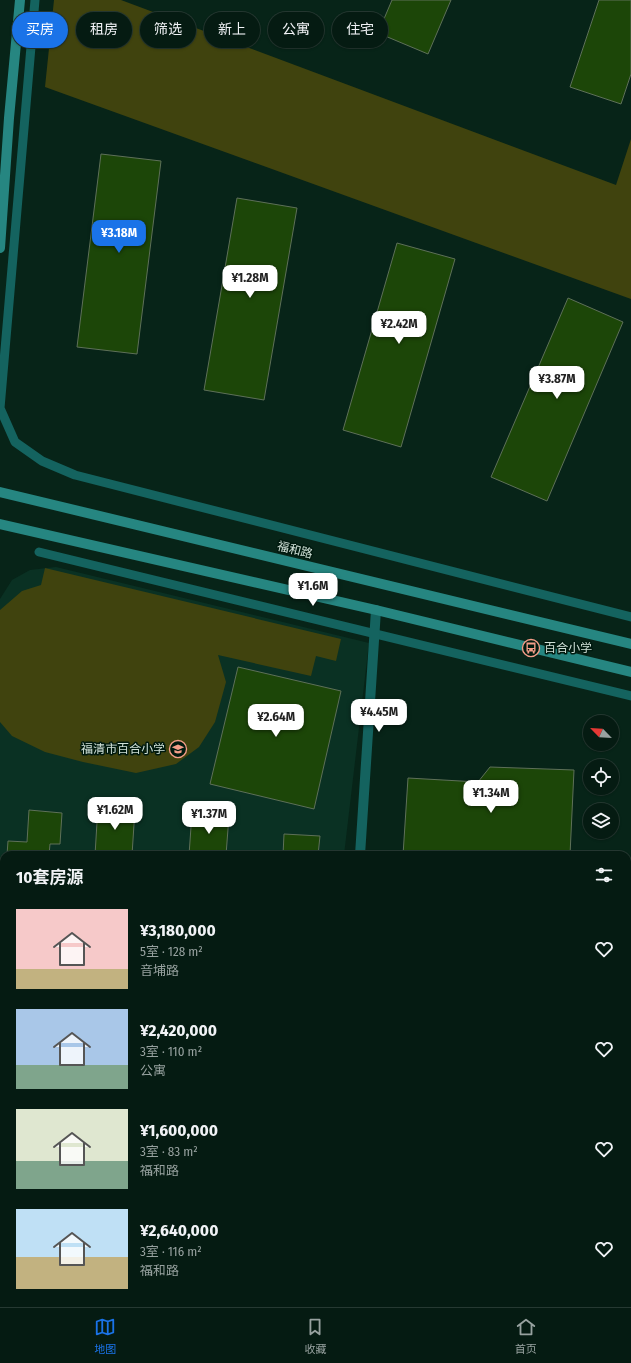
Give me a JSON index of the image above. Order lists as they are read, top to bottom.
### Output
{
  "streets": {
    "street": ["福和路"]
  },
  "places": {
    "bus stop": ["百合小学"],
    "school or university": ["福清市百合小学"]
  },
  "north": "top left",
  "page": {
    "chip": [
      "买房",
      "租房",
      "筛选",
      "新上",
      "公寓",
      "住宅"
    ],
    "price": [
      "¥3.18M",
      "¥1.28M",
      "¥2.42M",
      "¥3.87M",
      "¥1.6M",
      "¥4.45M",
      "¥2.64M",
      "¥1.34M",
      "¥1.62M",
      "¥1.37M"
    ],
    "heading": "10套房源",
    "list": [
      {
        "name": "¥3,180,000",
        "note": "5室 · 128 m² · 音埔路"
      },
      {
        "name": "¥2,420,000",
        "note": "3室 · 110 m² · 公寓"
      },
      {
        "name": "¥1,600,000",
        "note": "3室 · 83 m² · 福和路"
      },
      {
        "name": "¥2,640,000",
        "note": "3室 · 116 m² · 福和路"
      }
    ],
    "tabs": ["地图", "收藏", "首页"]
  }
}
